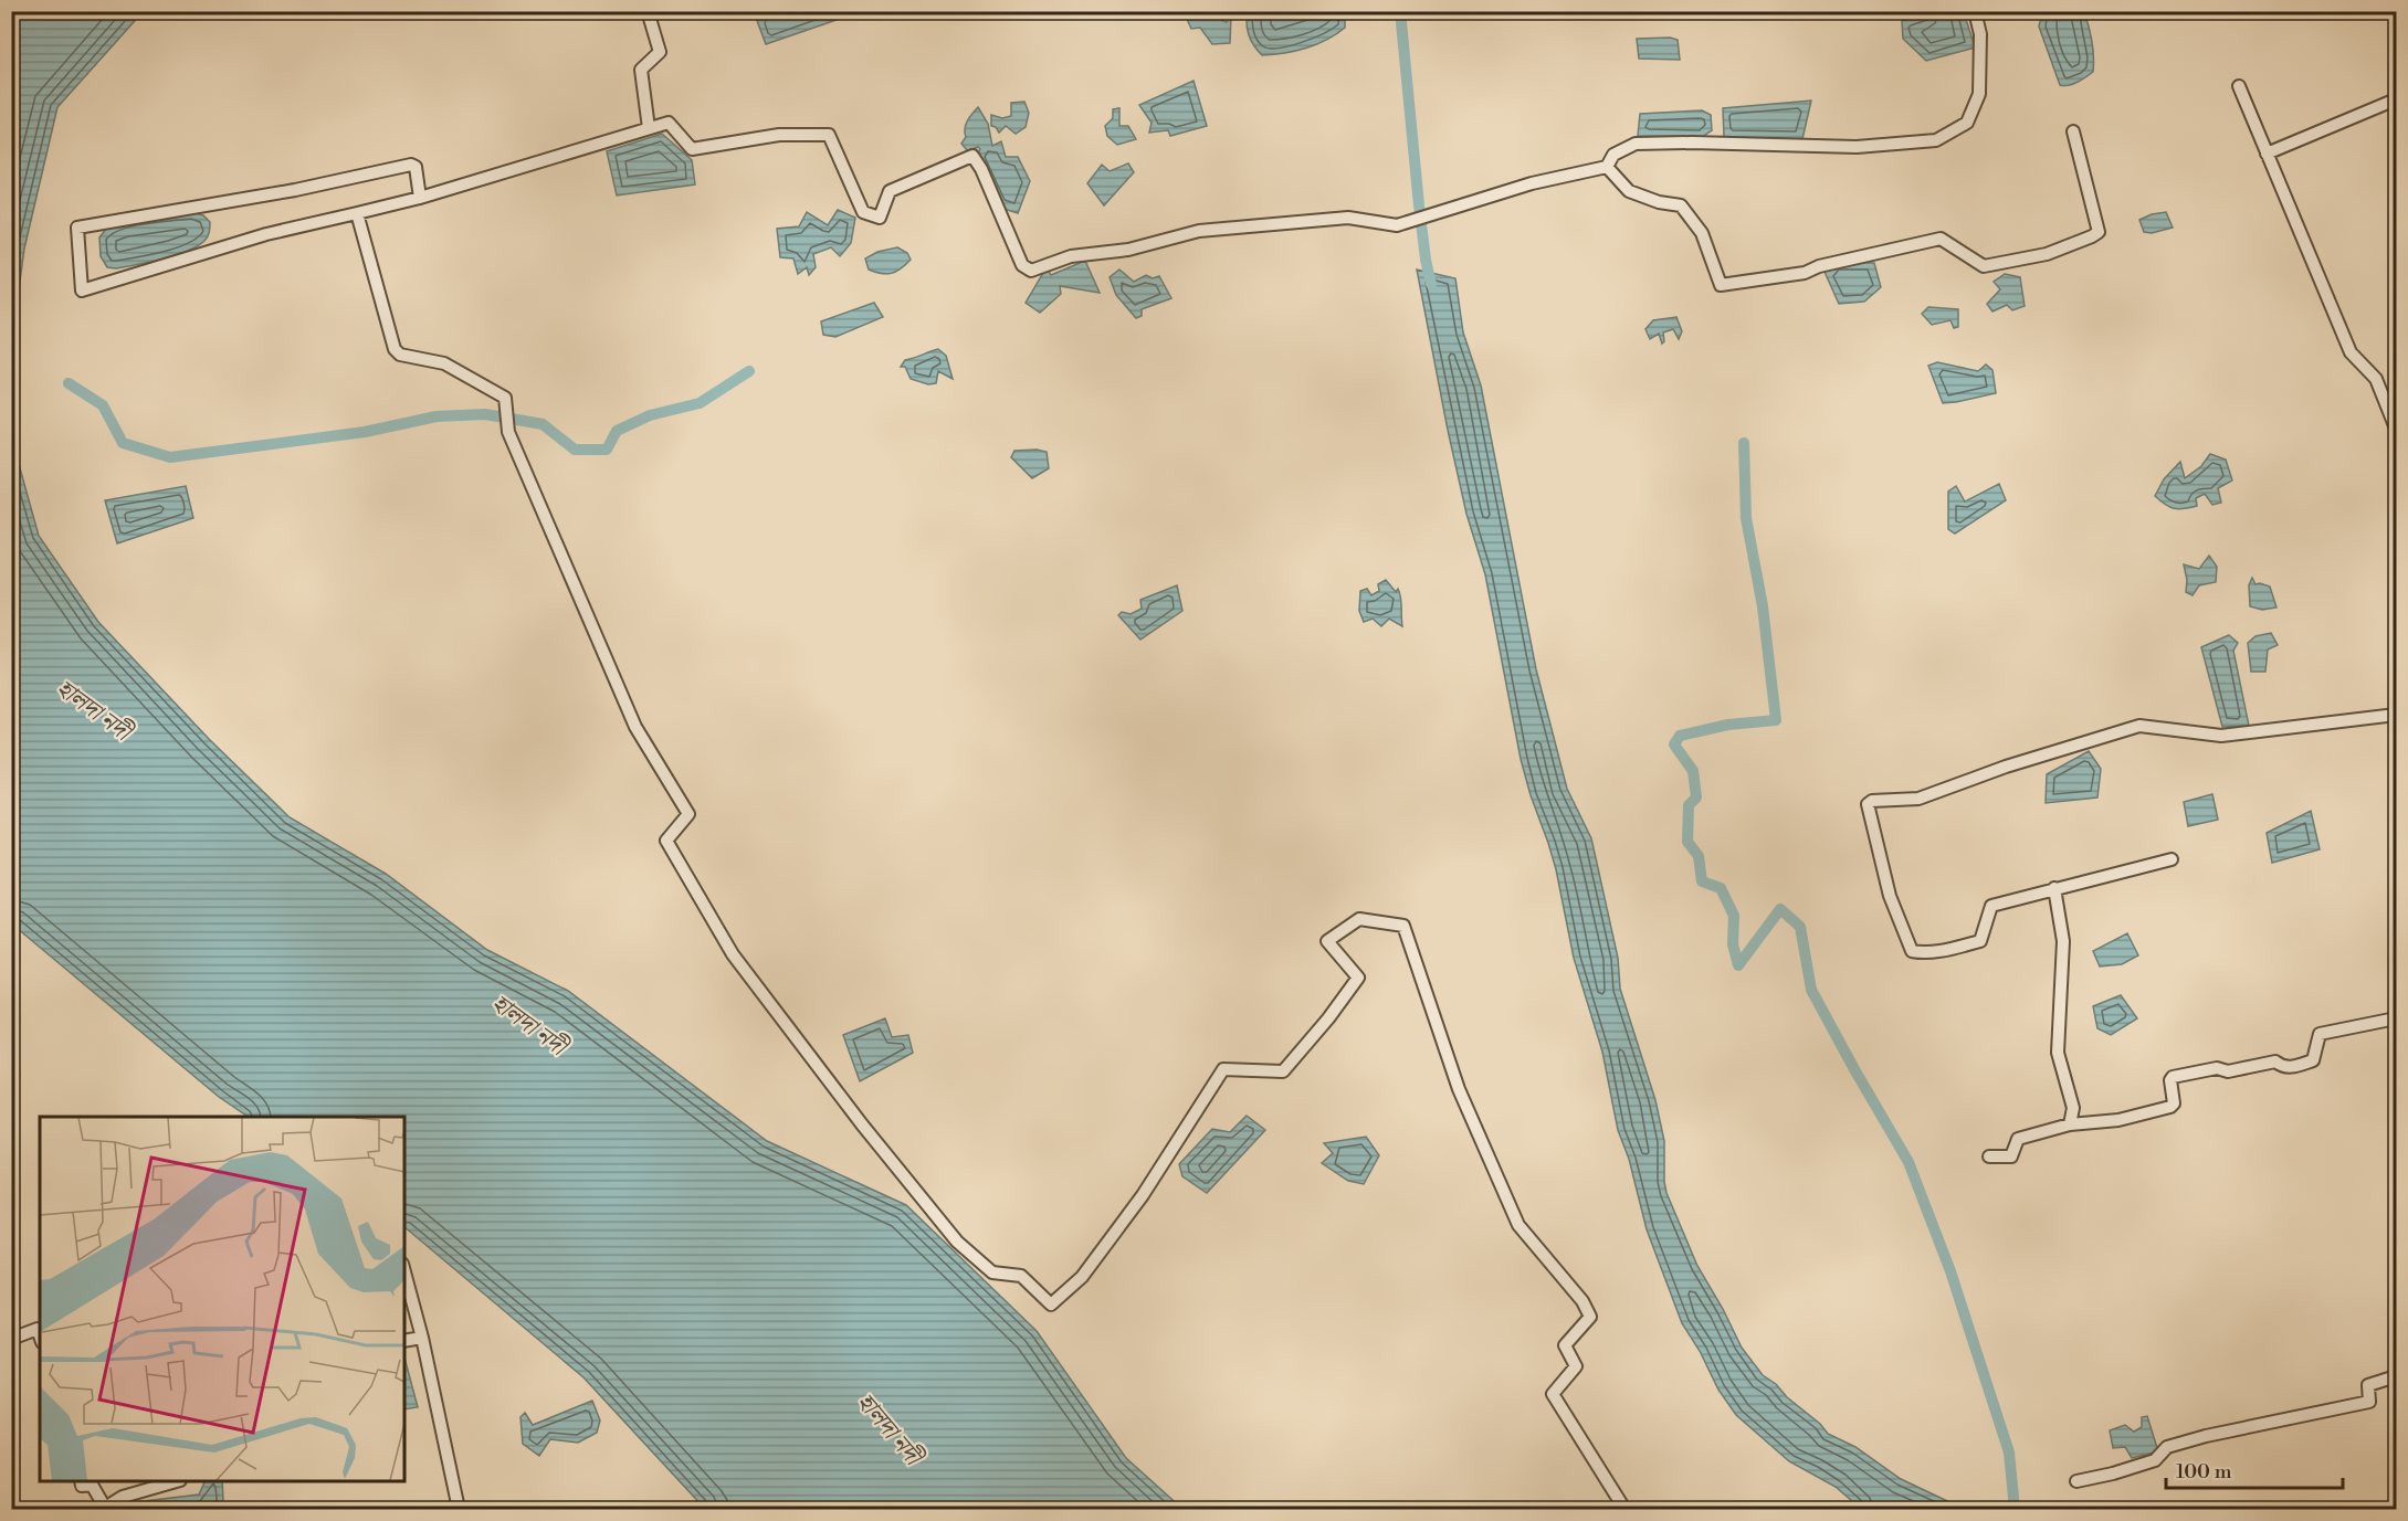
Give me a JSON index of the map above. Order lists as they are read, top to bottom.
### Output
{
  "water": ["হালদা নদী"],
  "scale_bar": "100 m"
}
